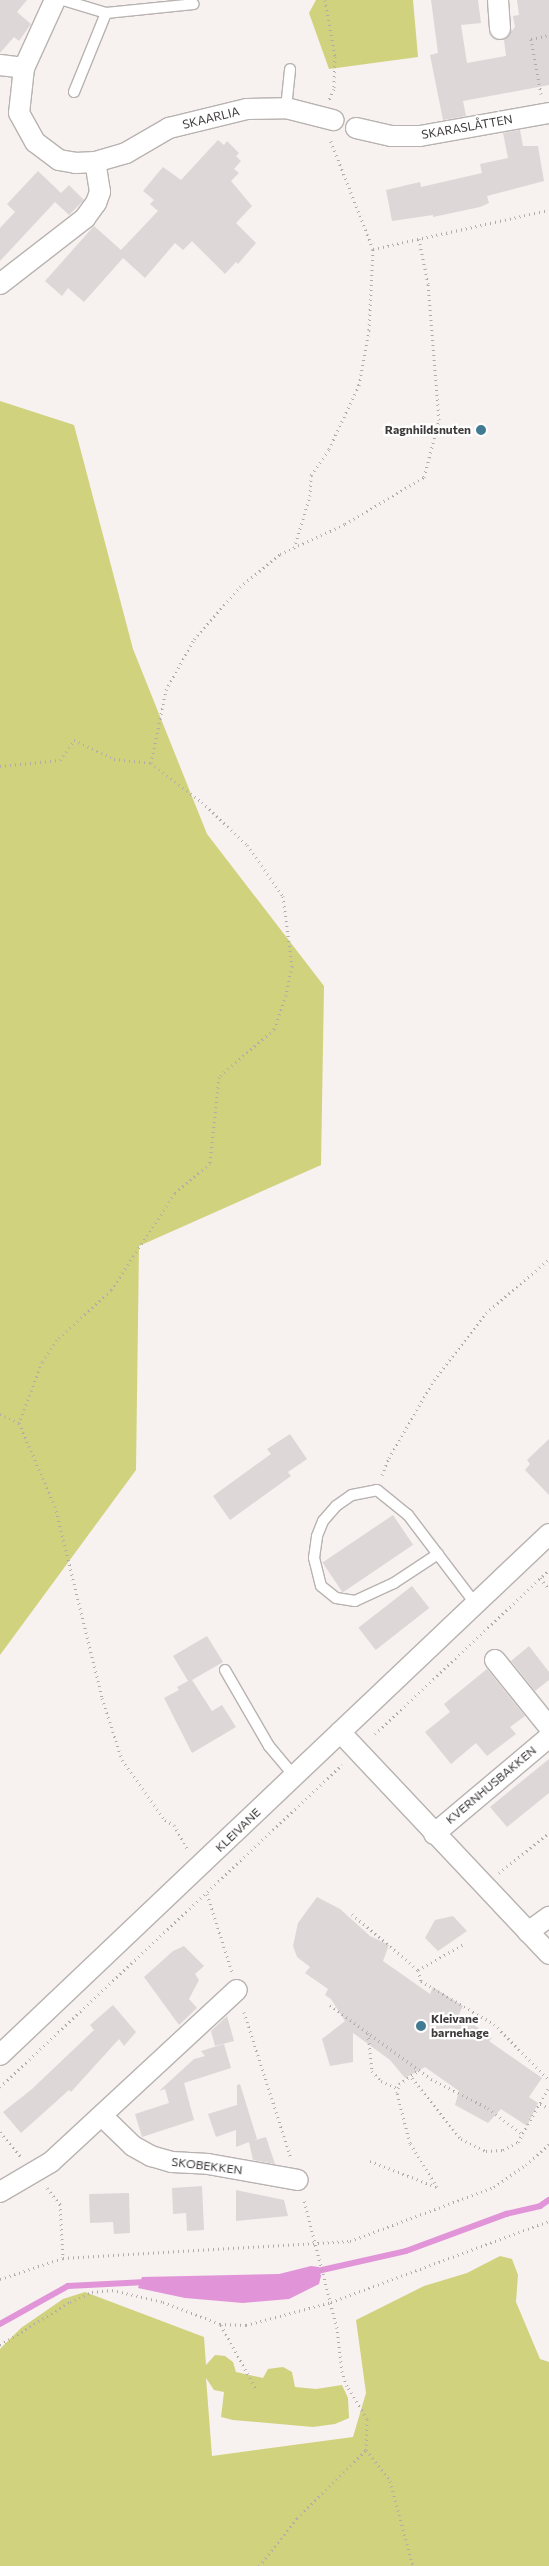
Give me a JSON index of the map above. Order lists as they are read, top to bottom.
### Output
{
  "streets": {
    "street": [
      "SKAARLIA",
      "SKARASLÅTTEN",
      "KVERNHUSBAKKEN",
      "KLEIVANE",
      "SKOBEKKEN"
    ]
  },
  "crossings": [
    ["KVERNHUSBAKKEN", "KLEIVANE"]
  ],
  "places": ["Ragnhildsnuten", "Kleivane barnehage"]
}
